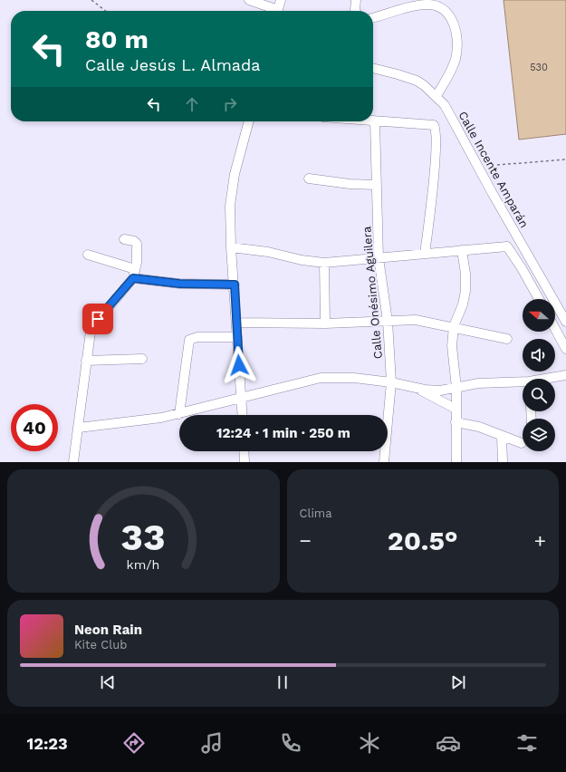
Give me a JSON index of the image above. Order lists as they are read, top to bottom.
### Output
{
  "streets": {
    "street": ["Calle Incente Amparán", "Calle Onésimo Aguilera"]
  },
  "house_numbers": ["530"],
  "north": "left",
  "page": {
    "turn": ["80 m", "Calle Jesús L. Almada"],
    "limit": "40",
    "trip": "12:24 · 1 min · 250 m",
    "tile": "Clima",
    "heat": ["−", "20.5°", "+"],
    "song": ["Neon Rain", "Kite Club"],
    "tabs": "12:23",
    "gauge": ["33", "km/h"]
  }
}
